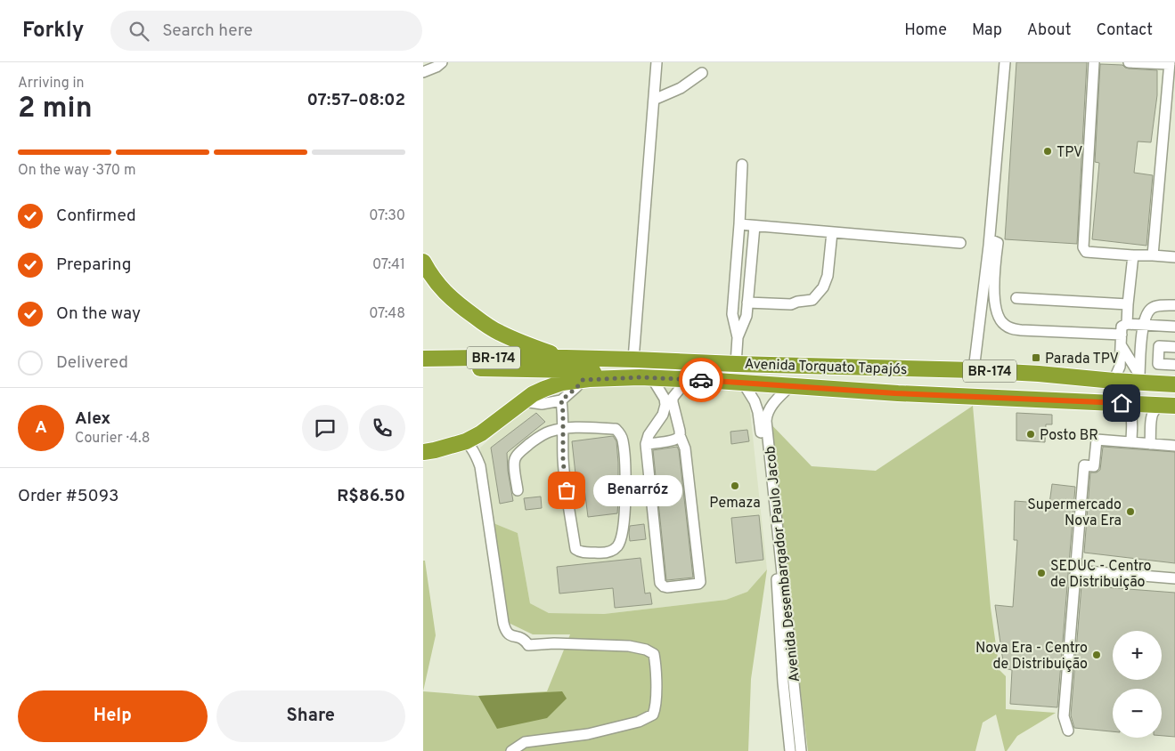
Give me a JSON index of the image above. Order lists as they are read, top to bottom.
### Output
{
  "streets": {
    "highway": ["BR-174", "Avenida Torquato Tapajós"],
    "street": ["Avenida Desembargador Paulo Jacob"]
  },
  "crossings": [
    ["Avenida Torquato Tapajós", "Avenida Desembargador Paulo Jacob"]
  ],
  "places": {
    "other": [
      "TPV",
      "Posto BR",
      "Pemaza",
      "Benarróz",
      "Supermercado Nova Era",
      "SEDUC - Centro de Distribuição",
      "Nova Era - Centro de Distribuição"
    ],
    "transit": ["Parada TPV"]
  },
  "page": {
    "header": "Forkly",
    "search": "Search here",
    "nav": [
      "Home",
      "Map",
      "About",
      "Contact"
    ],
    "heading": ["2 min", "Arriving in", "07:57–08:02"],
    "panel": [
      "Alex",
      "Courier · 4.8",
      "Order #5093",
      "R$86.50"
    ],
    "bar": "On the way · 370 m",
    "list": [
      ["Confirmed", "07:30"],
      ["Preparing", "07:41"],
      ["On the way", "07:48"],
      "Delivered"
    ],
    "round": "A",
    "bubble": "Benarróz",
    "map_buttons": ["+", "−"],
    "buttons": ["Help", "Share"]
  }
}
